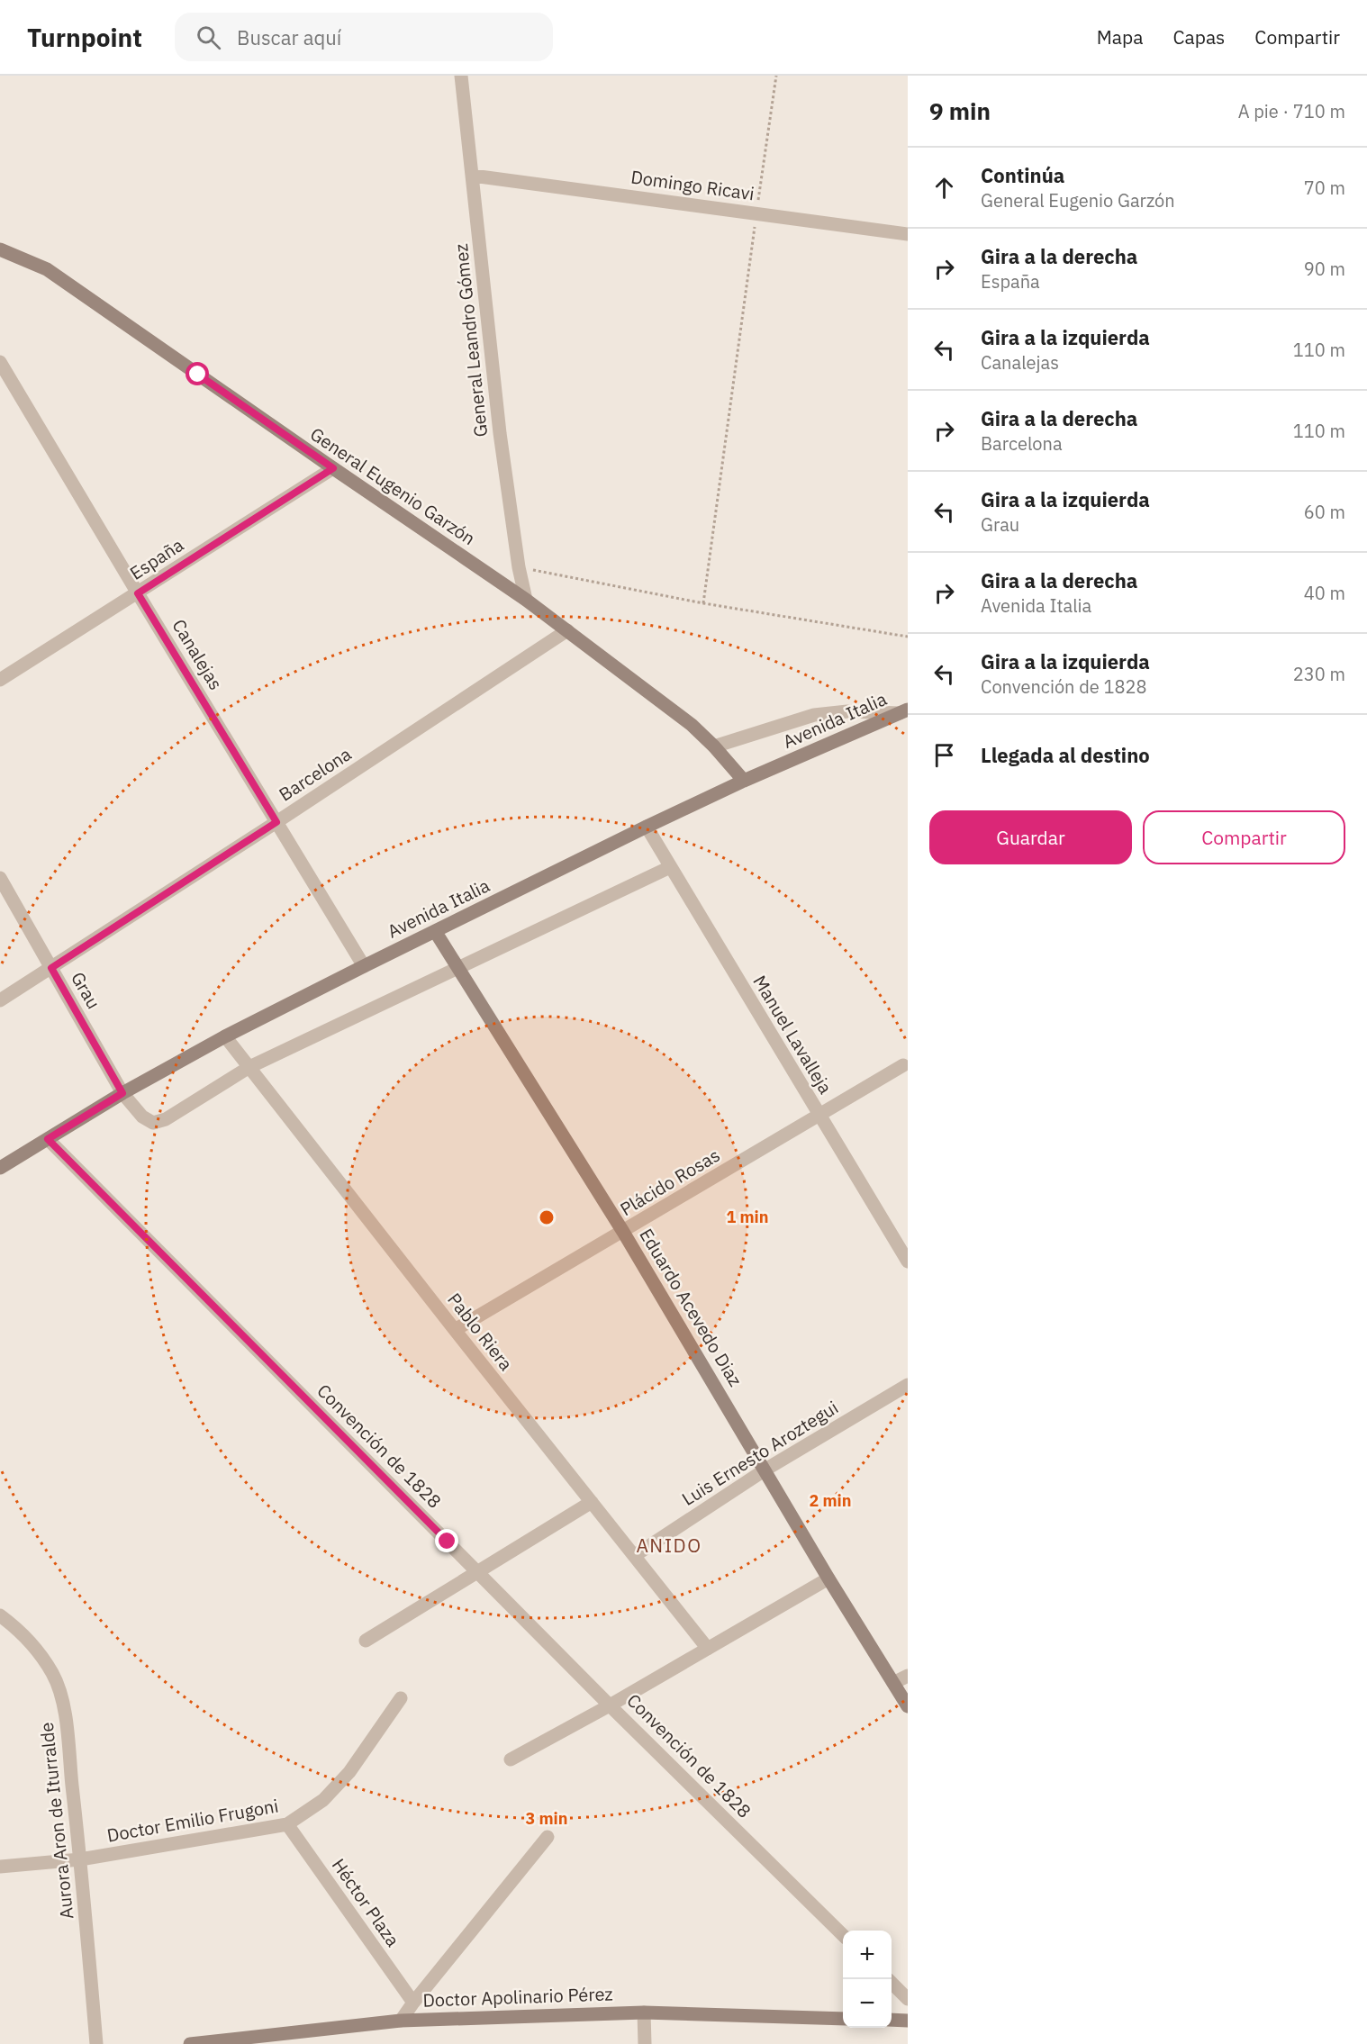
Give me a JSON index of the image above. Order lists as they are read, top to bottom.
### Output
{
  "streets": {
    "street": [
      "Domingo Ricavi",
      "General Leandro Gómez",
      "General Eugenio Garzón",
      "España",
      "Canalejas",
      "Avenida Italia",
      "Barcelona",
      "Grau",
      "Manuel Lavalleja",
      "Plácido Rosas",
      "Eduardo Acevedo Diaz",
      "Pablo Riera",
      "Convención de 1828",
      "Luis Ernesto Aroztegui",
      "Aurora Aron de Iturralde",
      "Doctor Emilio Frugoni",
      "Héctor Plaza",
      "Doctor Apolinario Pérez"
    ]
  },
  "crossings": [
    ["Domingo Ricavi", "General Leandro Gómez"],
    ["General Leandro Gómez", "General Eugenio Garzón"],
    ["General Eugenio Garzón", "España"],
    ["General Eugenio Garzón", "Avenida Italia"],
    ["General Eugenio Garzón", "Barcelona"],
    ["España", "Canalejas"],
    ["Canalejas", "Avenida Italia"],
    ["Canalejas", "Barcelona"],
    ["Avenida Italia", "Grau"],
    ["Avenida Italia", "Manuel Lavalleja"],
    ["Avenida Italia", "Eduardo Acevedo Diaz"],
    ["Avenida Italia", "Pablo Riera"],
    ["Avenida Italia", "Convención de 1828"],
    ["Barcelona", "Grau"],
    ["Grau", "Pablo Riera"],
    ["Manuel Lavalleja", "Plácido Rosas"],
    ["Plácido Rosas", "Eduardo Acevedo Diaz"],
    ["Plácido Rosas", "Pablo Riera"],
    ["Eduardo Acevedo Diaz", "Luis Ernesto Aroztegui"],
    ["Pablo Riera", "Luis Ernesto Aroztegui"],
    ["Aurora Aron de Iturralde", "Doctor Emilio Frugoni"],
    ["Doctor Emilio Frugoni", "Héctor Plaza"]
  ],
  "districts": ["ANIDO"],
  "page": {
    "header": "Turnpoint",
    "search": "Buscar aquí",
    "nav": ["Mapa", "Capas", "Compartir"],
    "heading": ["9 min", "A pie · 710 m"],
    "list": [
      ["Continúa", "General Eugenio Garzón", "70 m"],
      ["Gira a la derecha", "España", "90 m"],
      ["Gira a la izquierda", "Canalejas", "110 m"],
      ["Gira a la derecha", "Barcelona", "110 m"],
      ["Gira a la izquierda", "Grau", "60 m"],
      ["Gira a la derecha", "Avenida Italia", "40 m"],
      ["Gira a la izquierda", "Convención de 1828", "230 m"],
      "Llegada al destino"
    ],
    "buttons": ["Guardar", "Compartir"],
    "map_buttons": ["+", "−"]
  },
  "rings": ["1 min", "2 min", "3 min"]
}
